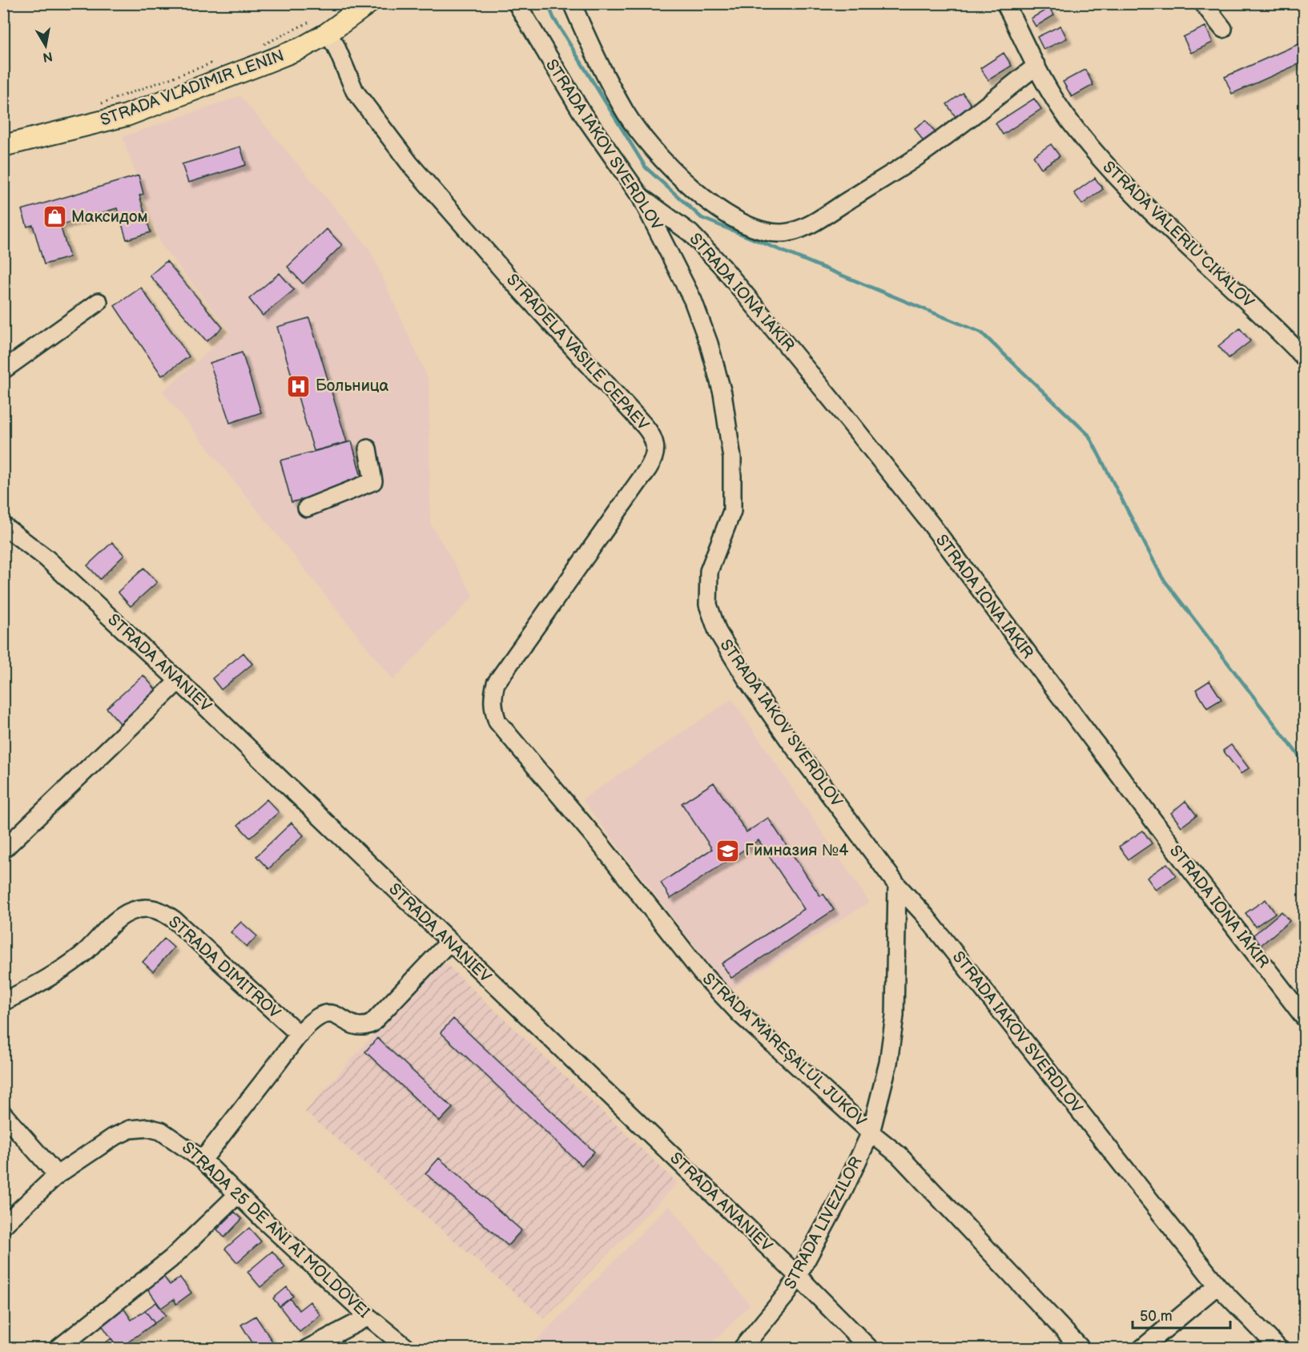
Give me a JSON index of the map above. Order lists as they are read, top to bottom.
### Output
{
  "streets": {
    "main road": ["STRADA VLADIMIR LENIN"],
    "street": [
      "STRADA IAKOV SVERDLOV",
      "STRADA VALERIU CIKALOV",
      "STRADA IONA IAKIR",
      "STRADELA VASILE CEPAEV",
      "STRADA ANANIEV",
      "STRADA DIMITROV",
      "STRADA MAREȘALUL JUKOV",
      "STRADA LIVEZILOR",
      "STRADA 25 DE ANI AI MOLDOVEI"
    ]
  },
  "crossings": [
    ["STRADA VLADIMIR LENIN", "STRADELA VASILE CEPAEV"],
    ["STRADA IAKOV SVERDLOV", "STRADA IONA IAKIR"],
    ["STRADA IAKOV SVERDLOV", "STRADA LIVEZILOR"],
    ["STRADELA VASILE CEPAEV", "STRADA MAREȘALUL JUKOV"],
    ["STRADA ANANIEV", "STRADA LIVEZILOR"],
    ["STRADA MAREȘALUL JUKOV", "STRADA LIVEZILOR"]
  ],
  "places": {
    "shop": ["Максидом"],
    "hospital": ["Больница"],
    "school or university": ["Гимназия №4"]
  },
  "scale_bar": "50 m",
  "north": "bottom"
}
